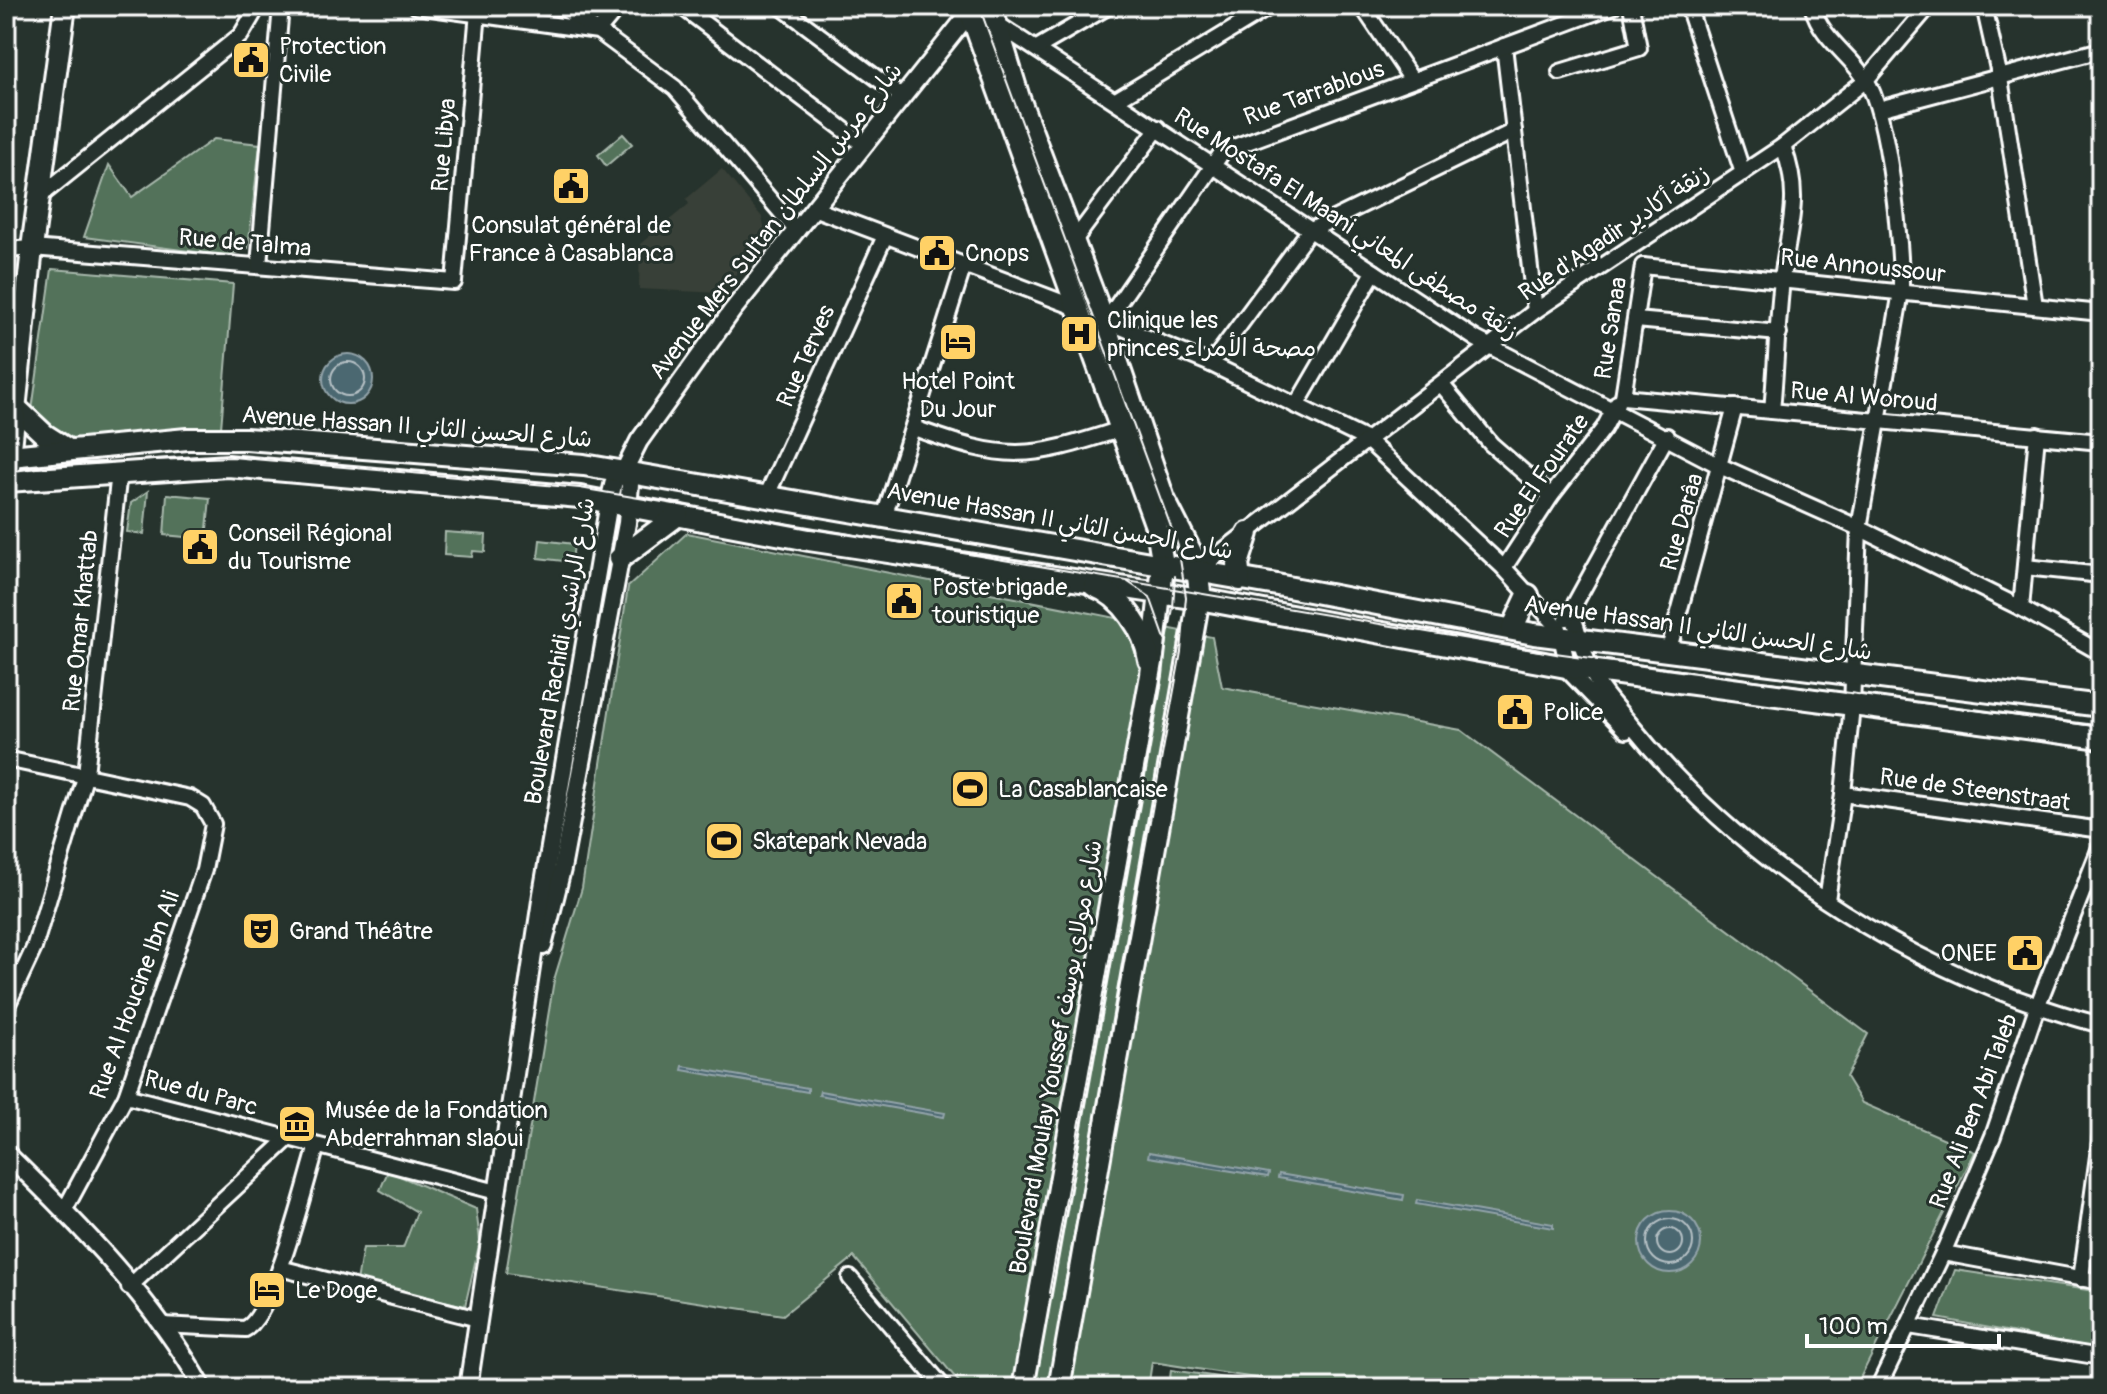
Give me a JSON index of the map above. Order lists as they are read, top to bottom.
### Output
{
  "streets": {
    "main road": ["Avenue Hassan II شارع الحسن الثاني", "Boulevard Moulay Youssef شارع مولاي يوسف"],
    "street": [
      "Rue Tarrablous",
      "Rue Libya",
      "Avenue Mers Sultan شارع مرس السلطان",
      "Rue Mostafa El Maani زنقة مصطفى المعاني",
      "Rue d'Agadir زنقة أكادير",
      "Rue de Talma",
      "Rue Annoussour",
      "Rue Sanaa",
      "Rue Terves",
      "Rue Al Woroud",
      "Rue El Fourate",
      "Rue Darâa",
      "Rue Omar Khattab",
      "Boulevard Rachidi شارع الراشدي",
      "Rue de Steenstraat",
      "Rue Al Houcine Ibn Ali",
      "Rue du Parc",
      "Rue Ali Ben Abi Taleb"
    ]
  },
  "crossings": [
    ["Rue Tarrablous", "Rue Mostafa El Maani زنقة مصطفى المعاني"],
    ["Rue Libya", "Rue de Talma"],
    ["Avenue Mers Sultan شارع مرس السلطان", "Rue Mostafa El Maani زنقة مصطفى المعاني"],
    ["Avenue Mers Sultan شارع مرس السلطان", "Avenue Hassan II شارع الحسن الثاني"],
    ["Avenue Mers Sultan شارع مرس السلطان", "Boulevard Rachidi شارع الراشدي"],
    ["Rue Mostafa El Maani زنقة مصطفى المعاني", "Rue d'Agadir زنقة أكادير"],
    ["Rue Mostafa El Maani زنقة مصطفى المعاني", "Rue Sanaa"],
    ["Rue Mostafa El Maani زنقة مصطفى المعاني", "Rue Al Woroud"],
    ["Rue Mostafa El Maani زنقة مصطفى المعاني", "Rue El Fourate"],
    ["Rue Mostafa El Maani زنقة مصطفى المعاني", "Rue Darâa"],
    ["Rue d'Agadir زنقة أكادير", "Avenue Hassan II شارع الحسن الثاني"],
    ["Rue Annoussour", "Rue Sanaa"],
    ["Rue Sanaa", "Rue Al Woroud"],
    ["Rue Sanaa", "Rue El Fourate"],
    ["Rue Terves", "Avenue Hassan II شارع الحسن الثاني"],
    ["Rue Al Woroud", "Rue El Fourate"],
    ["Rue Al Woroud", "Rue Darâa"],
    ["Avenue Hassan II شارع الحسن الثاني", "Rue Darâa"],
    ["Avenue Hassan II شارع الحسن الثاني", "Boulevard Rachidi شارع الراشدي"],
    ["Avenue Hassan II شارع الحسن الثاني", "Boulevard Moulay Youssef شارع مولاي يوسف"],
    ["Rue Omar Khattab", "Rue Al Houcine Ibn Ali"],
    ["Boulevard Rachidi شارع الراشدي", "Rue du Parc"],
    ["Rue Al Houcine Ibn Ali", "Rue du Parc"]
  ],
  "places": {
    "public building": [
      "Protection Civile",
      "Consulat général de France à Casablanca",
      "Cnops",
      "Conseil Régional du Tourisme",
      "Poste brigade touristique",
      "Police",
      "ONEE"
    ],
    "hospital": ["Clinique les princes مصحة الأمراء"],
    "hotel": ["Hotel Point Du Jour", "Le Doge"],
    "sports": ["La Casablancaise", "Skatepark Nevada"],
    "theatre": ["Grand Théâtre"],
    "museum": ["Musée de la Fondation Abderrahman slaoui"]
  },
  "scale_bar": "100 m"
}
